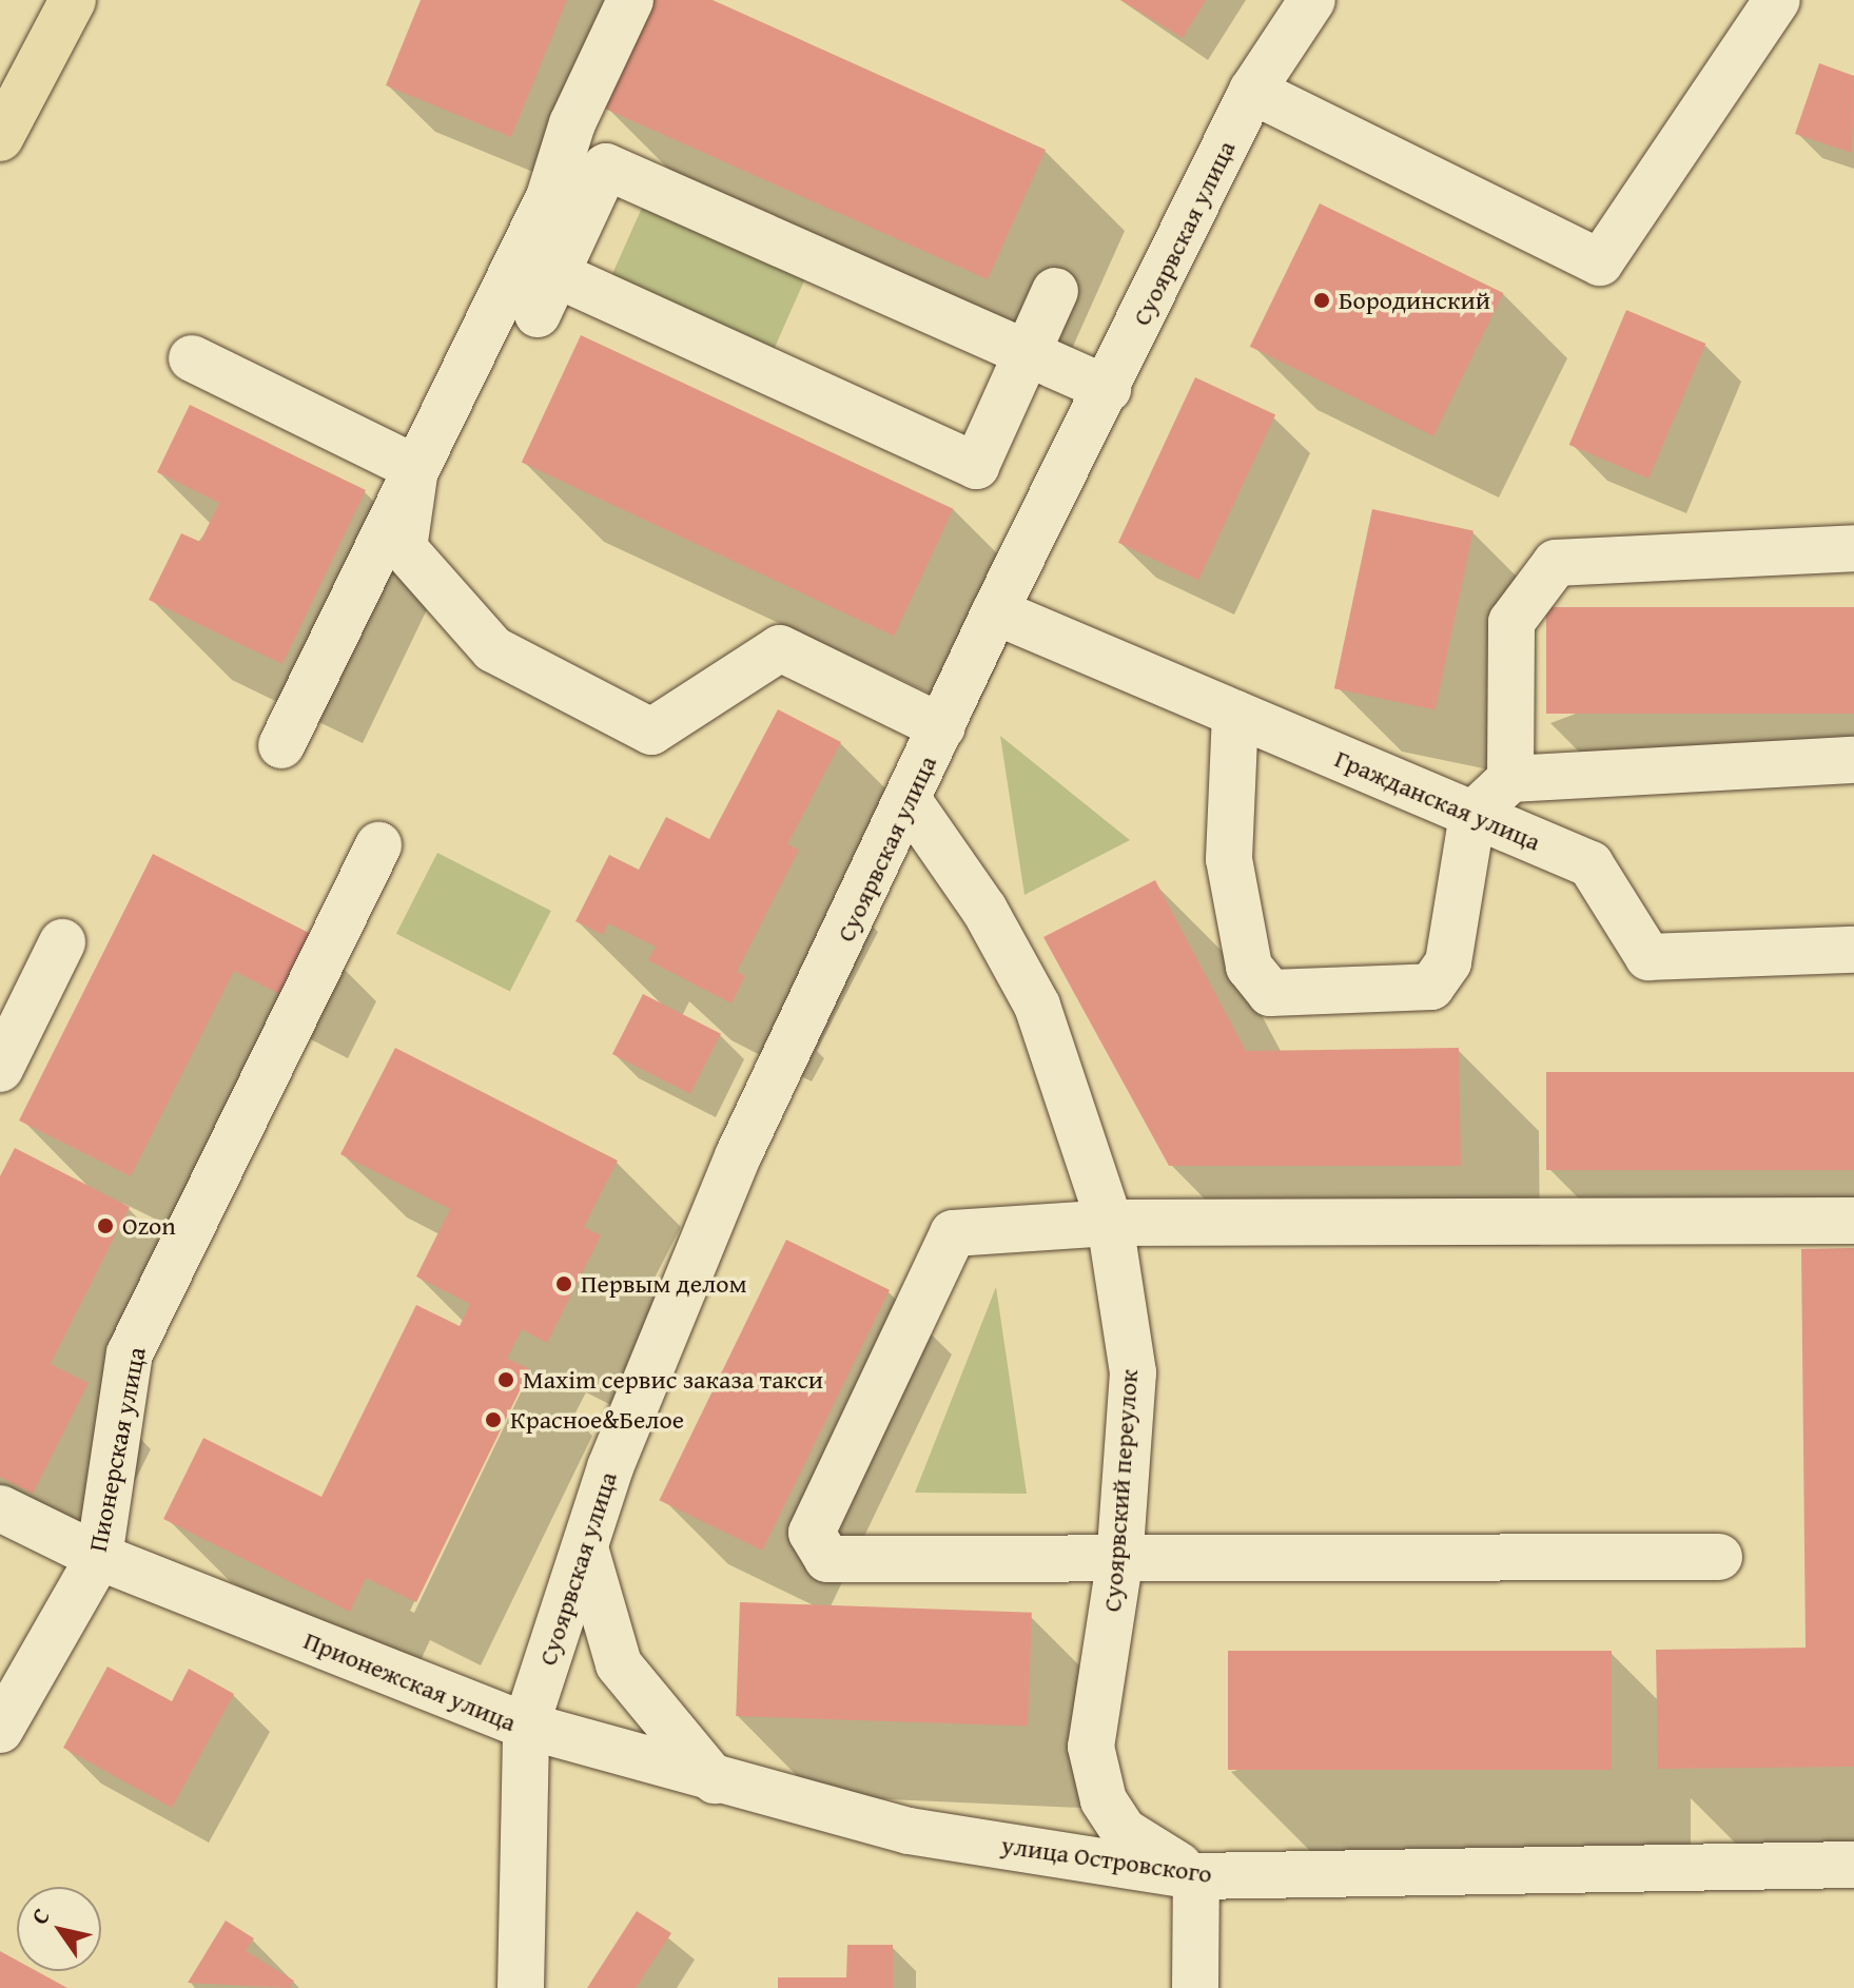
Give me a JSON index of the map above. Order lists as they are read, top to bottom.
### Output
{
  "streets": {
    "street": [
      "Суоярвская улица",
      "Гражданская улица",
      "Пионерская улица",
      "Суоярвский переулок",
      "Прионежская улица",
      "улица Островского"
    ]
  },
  "crossings": [
    ["Суоярвская улица", "Гражданская улица"],
    ["Суоярвская улица", "Суоярвский переулок"],
    ["Суоярвская улица", "Прионежская улица"],
    ["Суоярвская улица", "улица Островского"],
    ["Пионерская улица", "Прионежская улица"],
    ["Суоярвский переулок", "улица Островского"],
    ["Прионежская улица", "улица Островского"]
  ],
  "places": [
    "Бородинский",
    "Ozon",
    "Первым делом",
    "Maxim сервис заказа такси",
    "Красное&Белое"
  ],
  "north": "top left"
}
